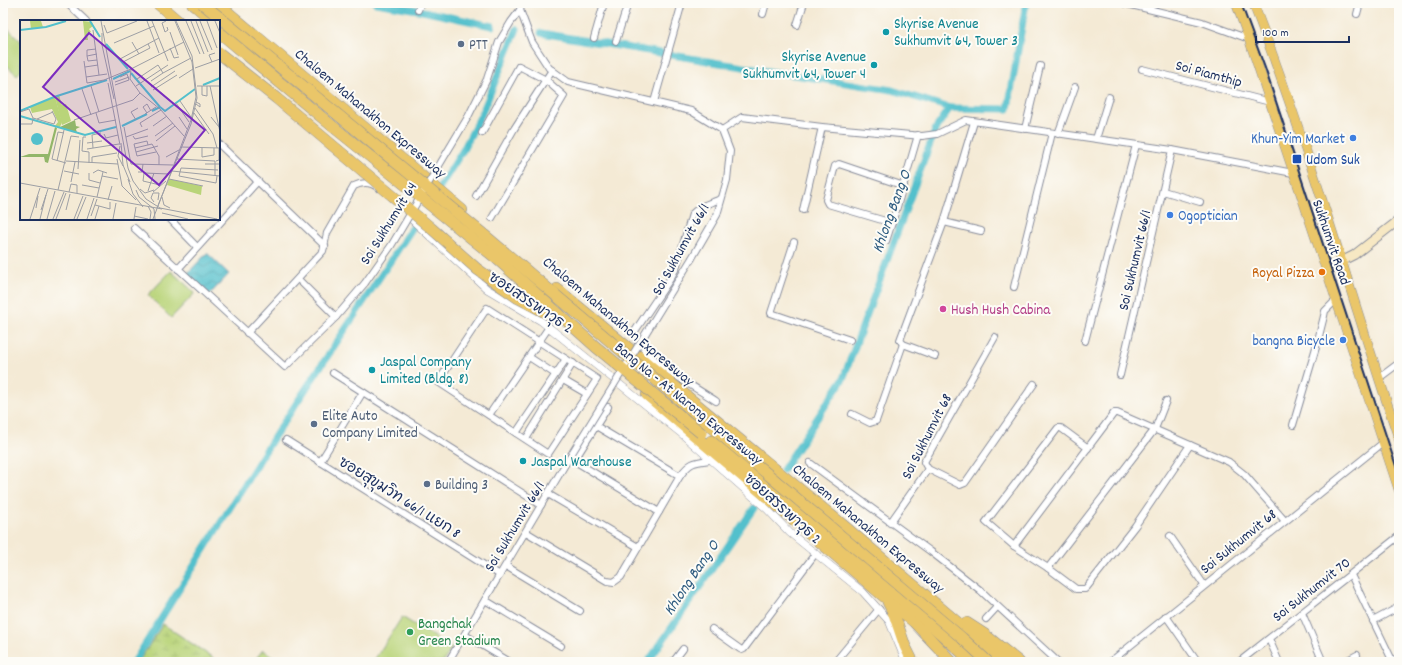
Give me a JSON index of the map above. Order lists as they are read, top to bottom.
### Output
{
  "streets": {
    "highway": ["Chaloem Mahanakhon Expressway", "Bang Na - At Narong Expressway"],
    "main road": ["Sukhumvit Road"],
    "street": [
      "Soi Piamthip",
      "Soi Sukhumvit 64",
      "Soi Sukhumvit 66/1",
      "ซอยสรรพาวุธ 2",
      "Soi Sukhumvit 68",
      "ซอยสุขุมวิท 66/1 แยก 8",
      "Soi Sukhumvit 70"
    ]
  },
  "crossings": [
    ["Soi Piamthip", "Sukhumvit Road"],
    ["Soi Sukhumvit 64", "ซอยสรรพาวุธ 2"],
    ["Sukhumvit Road", "Soi Sukhumvit 68"],
    ["Soi Sukhumvit 66/1", "ซอยสุขุมวิท 66/1 แยก 8"]
  ],
  "water": ["Khlong Bang O"],
  "places": {
    "other": [
      "Skyrise Avenue Sukhumvit 64, Tower 3",
      "PTT",
      "Skyrise Avenue Sukhumvit 64, Tower 4",
      "Khun-Yim Market",
      "Ogoptician",
      "Royal Pizza",
      "Hush Hush Cabina",
      "bangna Bicycle",
      "Jaspal Company Limited (Bldg. 8)",
      "Elite Auto Company Limited",
      "Jaspal Warehouse",
      "Building 3",
      "Bangchak Green Stadium"
    ],
    "transit": ["Udom Suk"]
  },
  "scale_bar": "100 m"
}
